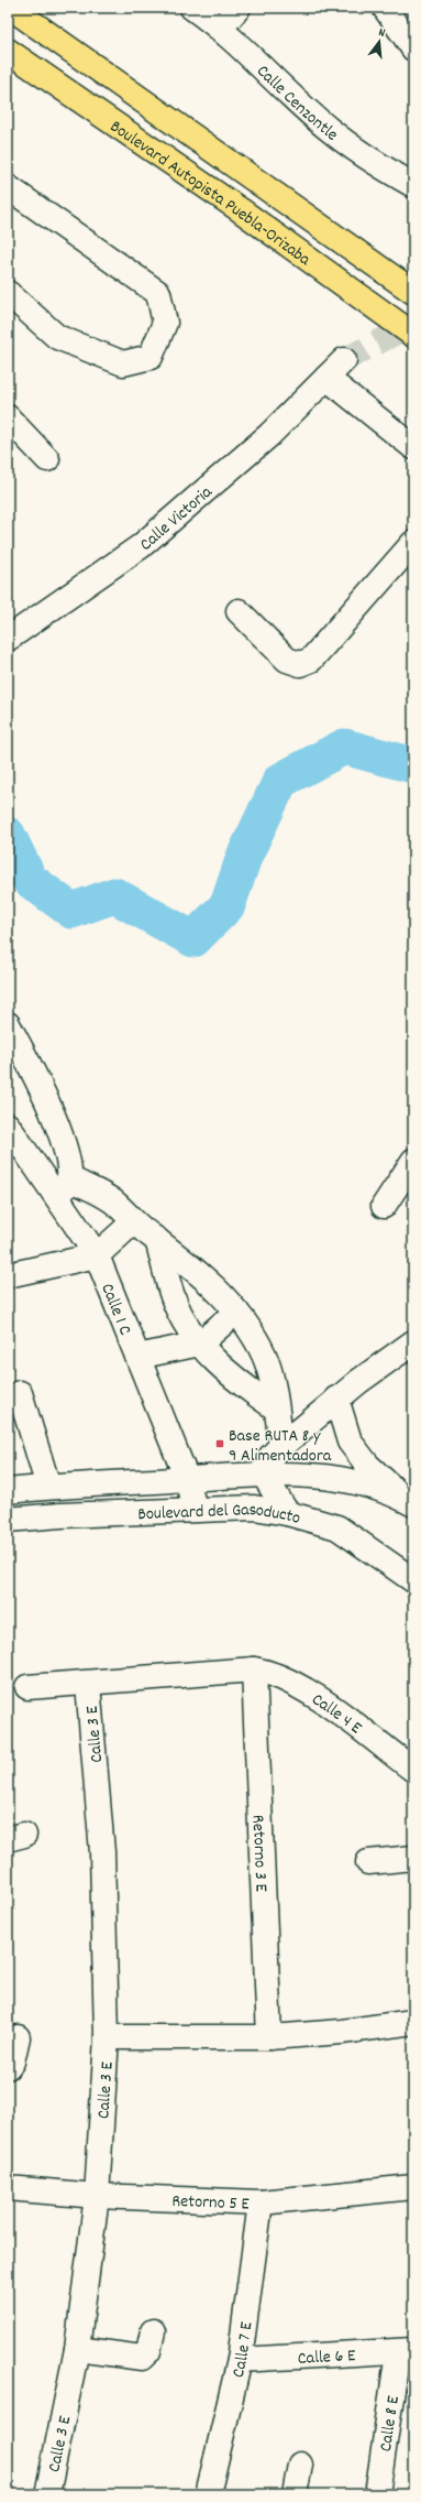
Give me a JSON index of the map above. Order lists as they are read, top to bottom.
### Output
{
  "streets": {
    "highway": ["Boulevard Autopista Puebla-Orizaba"],
    "street": [
      "Calle Cenzontle",
      "Calle Victoria",
      "Calle 1 C",
      "Boulevard del Gasoducto",
      "Calle 4 E",
      "Calle 3 E",
      "Retorno 3 E",
      "Retorno 5 E",
      "Calle 7 E",
      "Calle 6 E",
      "Calle 8 E"
    ]
  },
  "crossings": [
    ["Calle 1 C", "Boulevard del Gasoducto"],
    ["Calle 4 E", "Calle 3 E"],
    ["Calle 4 E", "Retorno 3 E"],
    ["Calle 3 E", "Retorno 3 E"],
    ["Calle 3 E", "Retorno 5 E"],
    ["Retorno 5 E", "Calle 7 E"],
    ["Calle 7 E", "Calle 6 E"],
    ["Calle 6 E", "Calle 8 E"]
  ],
  "places": {
    "transit": ["Base RUTA 8 y 9 Alimentadora"]
  },
  "north": "top"
}
